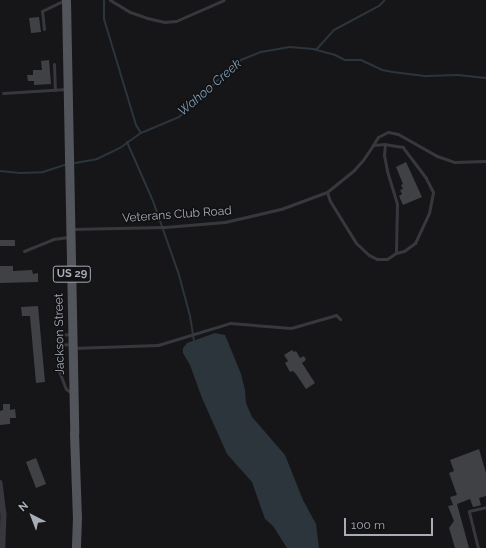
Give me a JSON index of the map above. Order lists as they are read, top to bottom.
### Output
{
  "streets": {
    "main road": ["US 29", "Jackson Street"],
    "lane": ["Veterans Club Road"]
  },
  "crossings": [
    ["Veterans Club Road", "Jackson Street"]
  ],
  "water": ["Wahoo Creek"],
  "scale_bar": "100 m",
  "north": "top left"
}
